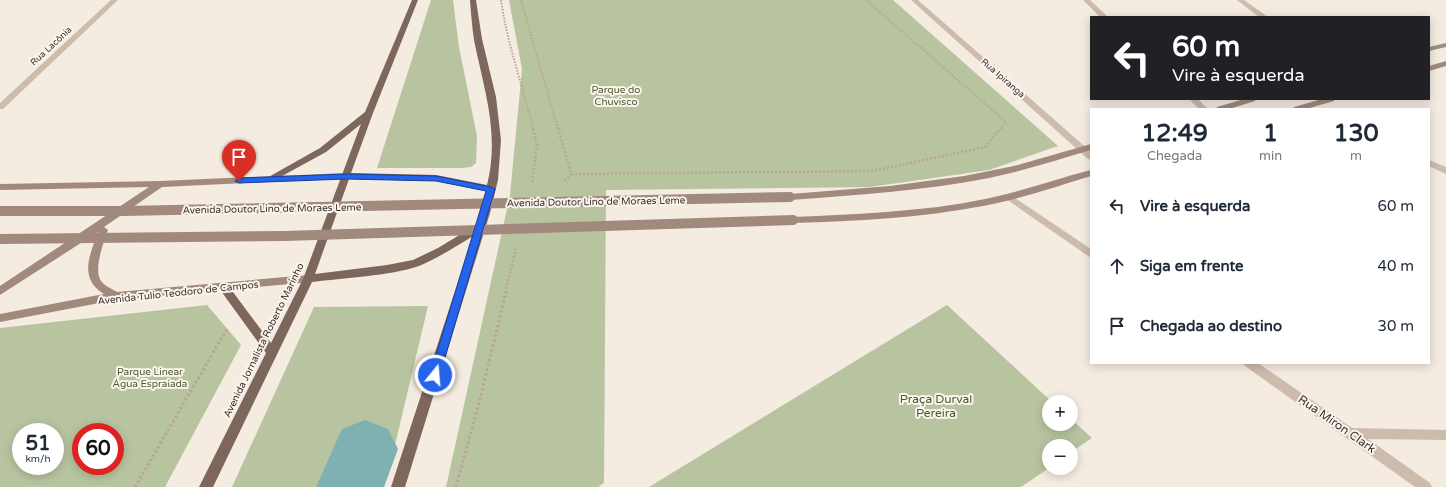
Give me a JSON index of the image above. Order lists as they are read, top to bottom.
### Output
{
  "streets": {
    "main road": ["Avenida Jornalista Roberto Marinho"],
    "street": [
      "Rua Lacônia",
      "Rua Ipiranga",
      "Avenida Doutor Lino de Moraes Leme",
      "Avenida Tulio Teodoro de Campos",
      "Rua Miron Clark"
    ]
  },
  "crossings": [
    ["Rua Ipiranga", "Avenida Doutor Lino de Moraes Leme"],
    ["Avenida Tulio Teodoro de Campos", "Avenida Jornalista Roberto Marinho"]
  ],
  "parks": ["Parque do Chuvisco", "Parque Linear Água Espraiada", "Praça Durval Pereira"],
  "page": {
    "turn": ["60 m", "Vire à esquerda"],
    "eta": [
      "12:49",
      "Chegada",
      "1",
      "min",
      "130",
      "m"
    ],
    "list": [
      {
        "name": "Vire à esquerda",
        "value": "60 m"
      },
      {
        "name": "Siga em frente",
        "value": "40 m"
      },
      {
        "name": "Chegada ao destino",
        "value": "30 m"
      }
    ],
    "map_buttons": ["+", "−"],
    "speed": "51 km/h",
    "limit": "60"
  }
}
